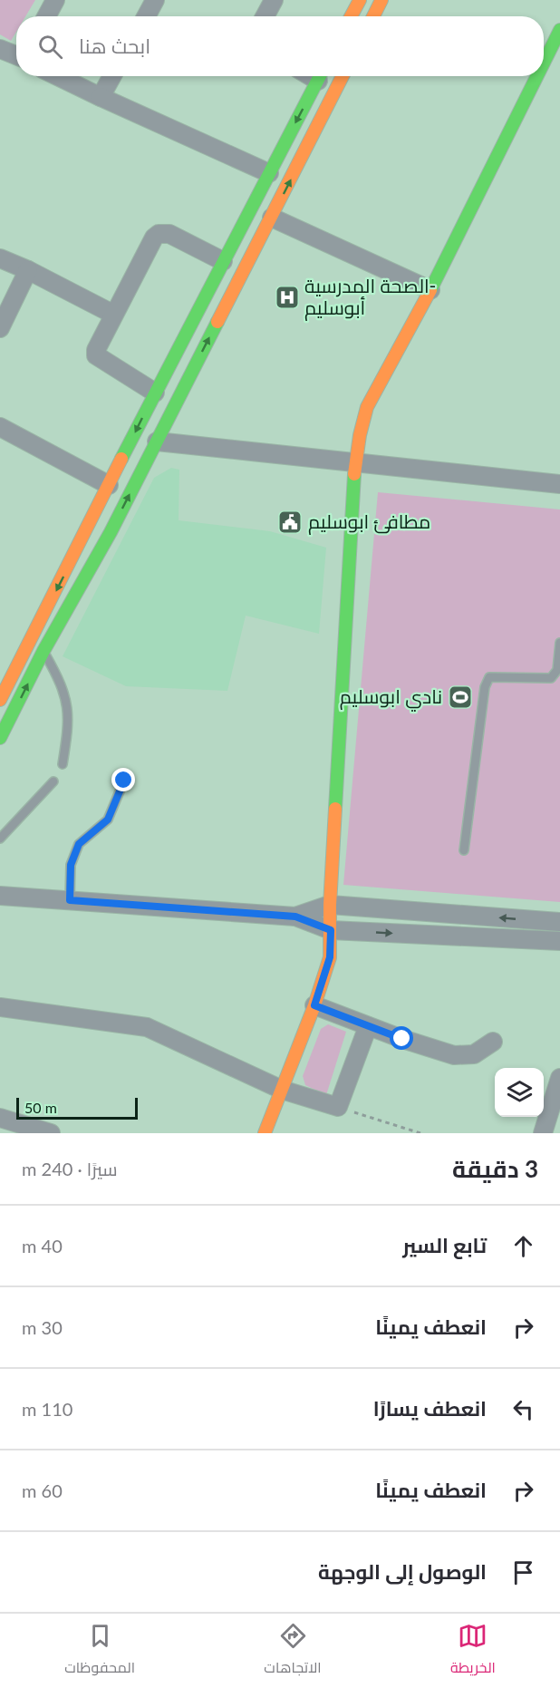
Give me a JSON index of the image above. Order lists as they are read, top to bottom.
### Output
{
  "places": {
    "hospital": ["الصحة المدرسية- أبوسليم"],
    "public building": ["مطافئ ابوسليم"],
    "sports": ["نادي ابوسليم"]
  },
  "scale_bar": "50 m",
  "page": {
    "search": "ابحث هنا",
    "scale": "50 m",
    "heading": ["3 دقيقة", "سيرًا · 240 m"],
    "list": [
      ["تابع السير", "40 m"],
      ["انعطف يمينًا", "30 m"],
      ["انعطف يسارًا", "110 m"],
      ["انعطف يمينًا", "60 m"],
      "الوصول إلى الوجهة"
    ],
    "nav": ["الخريطة", "الاتجاهات", "المحفوظات"]
  }
}
